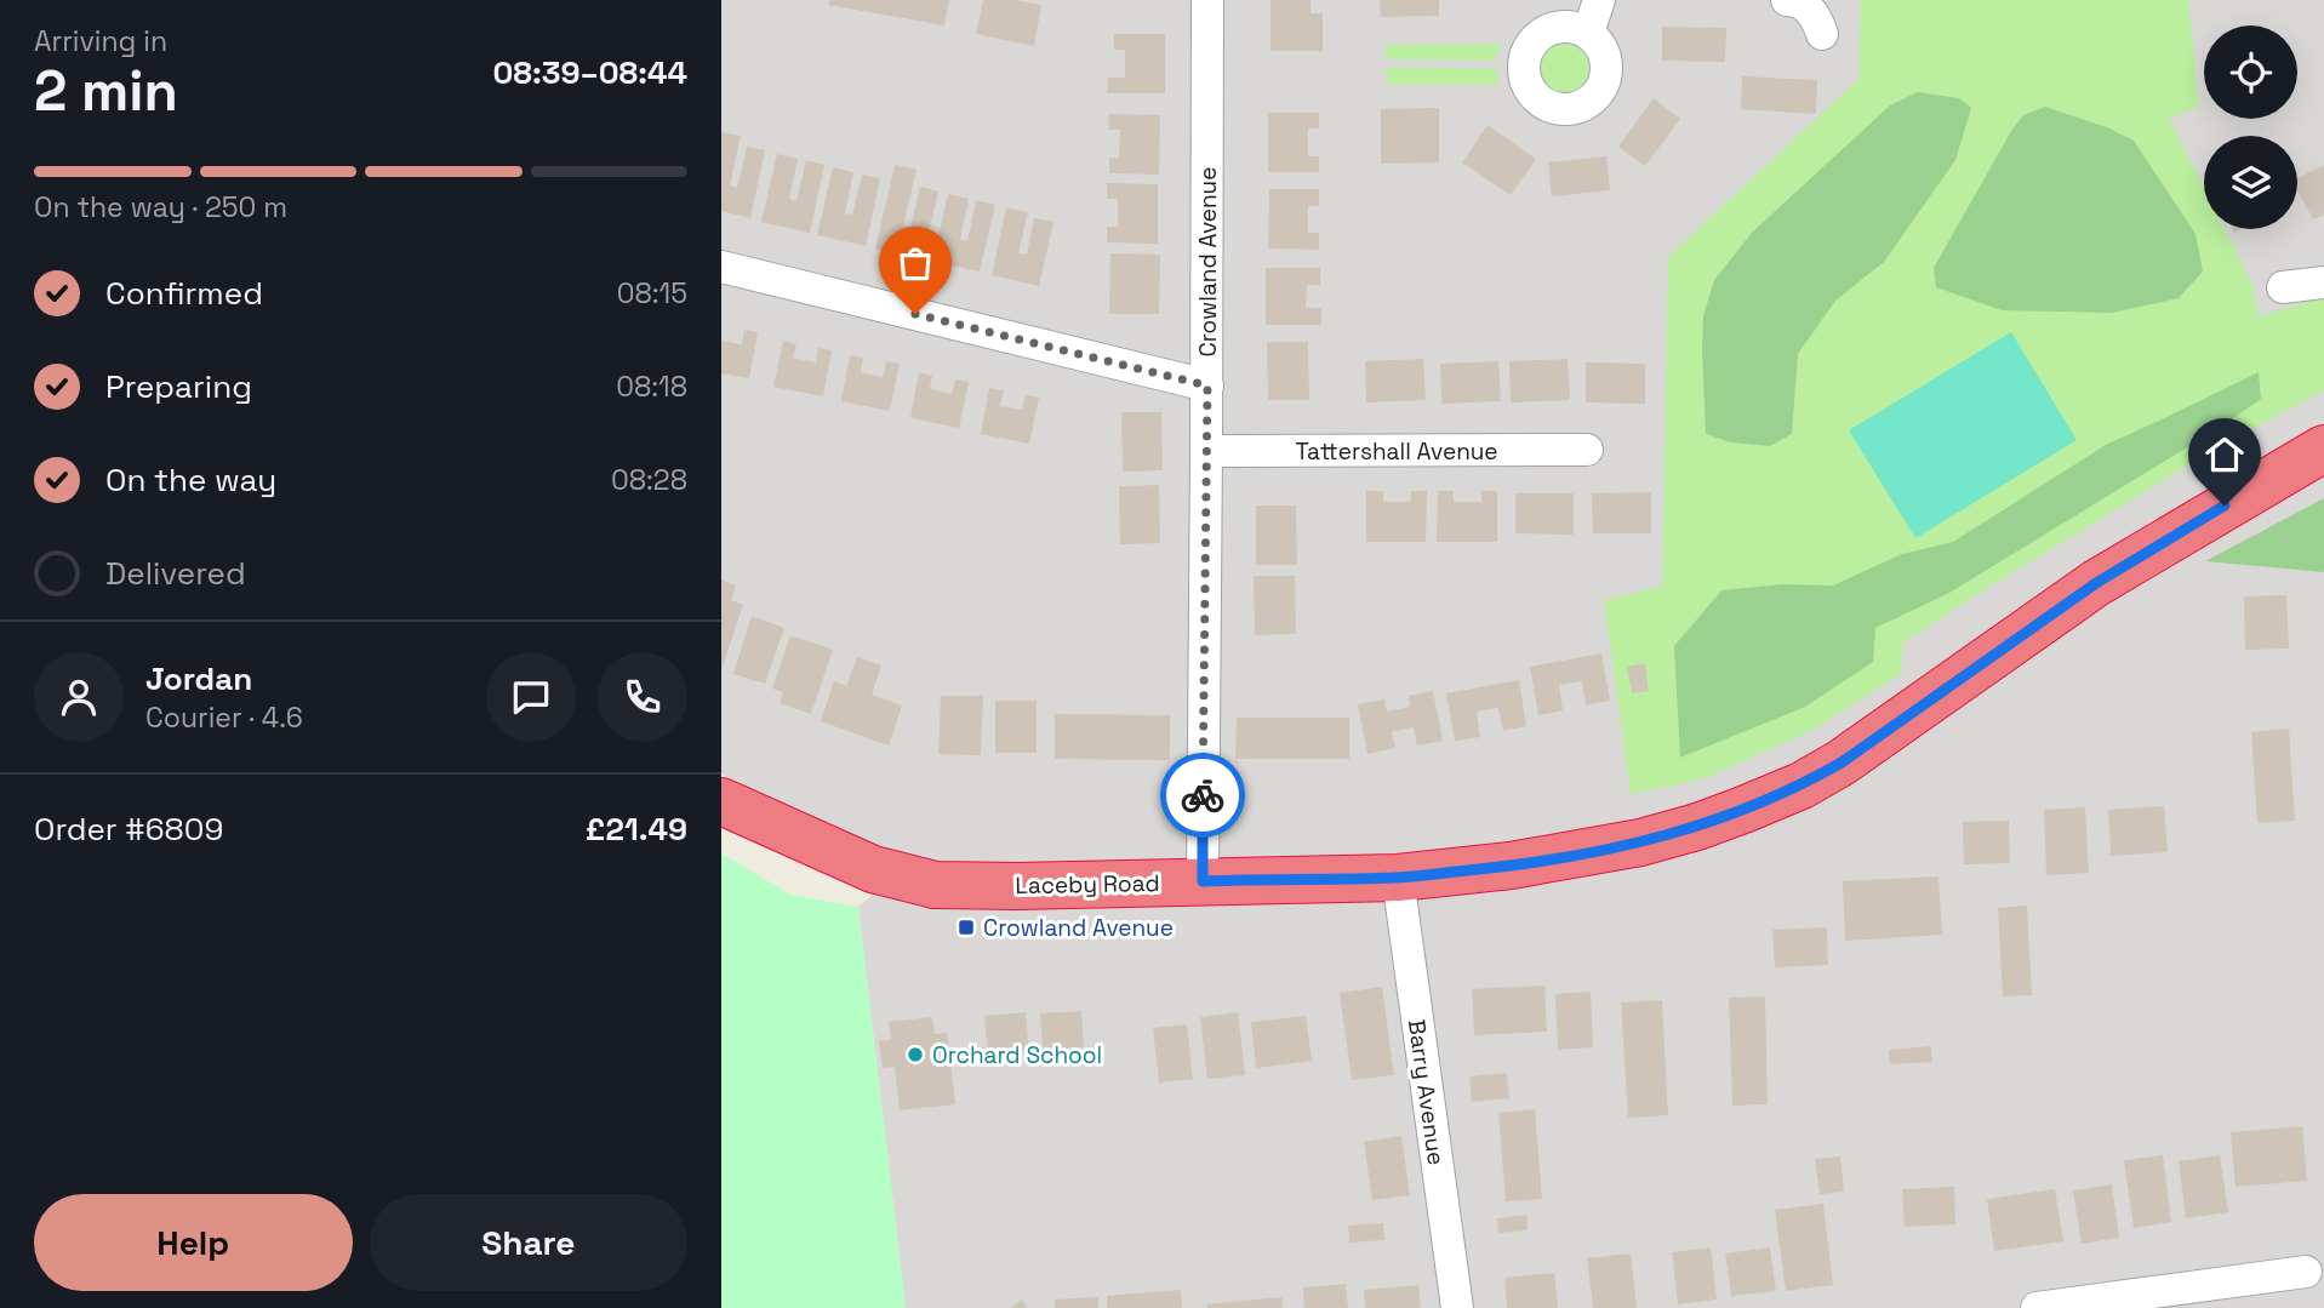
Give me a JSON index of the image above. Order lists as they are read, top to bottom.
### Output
{
  "streets": {
    "highway": ["Laceby Road"],
    "street": ["Crowland Avenue", "Tattershall Avenue", "Barry Avenue"]
  },
  "crossings": [
    ["Crowland Avenue", "Tattershall Avenue"],
    ["Crowland Avenue", "Laceby Road"],
    ["Laceby Road", "Barry Avenue"]
  ],
  "places": {
    "transit": ["Crowland Avenue"],
    "other": ["Orchard School"]
  },
  "page": {
    "heading": ["2 min", "Arriving in", "08:39–08:44"],
    "panel": [
      "Jordan",
      "Courier · 4.6",
      "Order #6809",
      "£21.49"
    ],
    "bar": "On the way · 250 m",
    "list": [
      ["Confirmed", "08:15"],
      ["Preparing", "08:18"],
      ["On the way", "08:28"],
      "Delivered"
    ],
    "buttons": ["Help", "Share"]
  }
}
